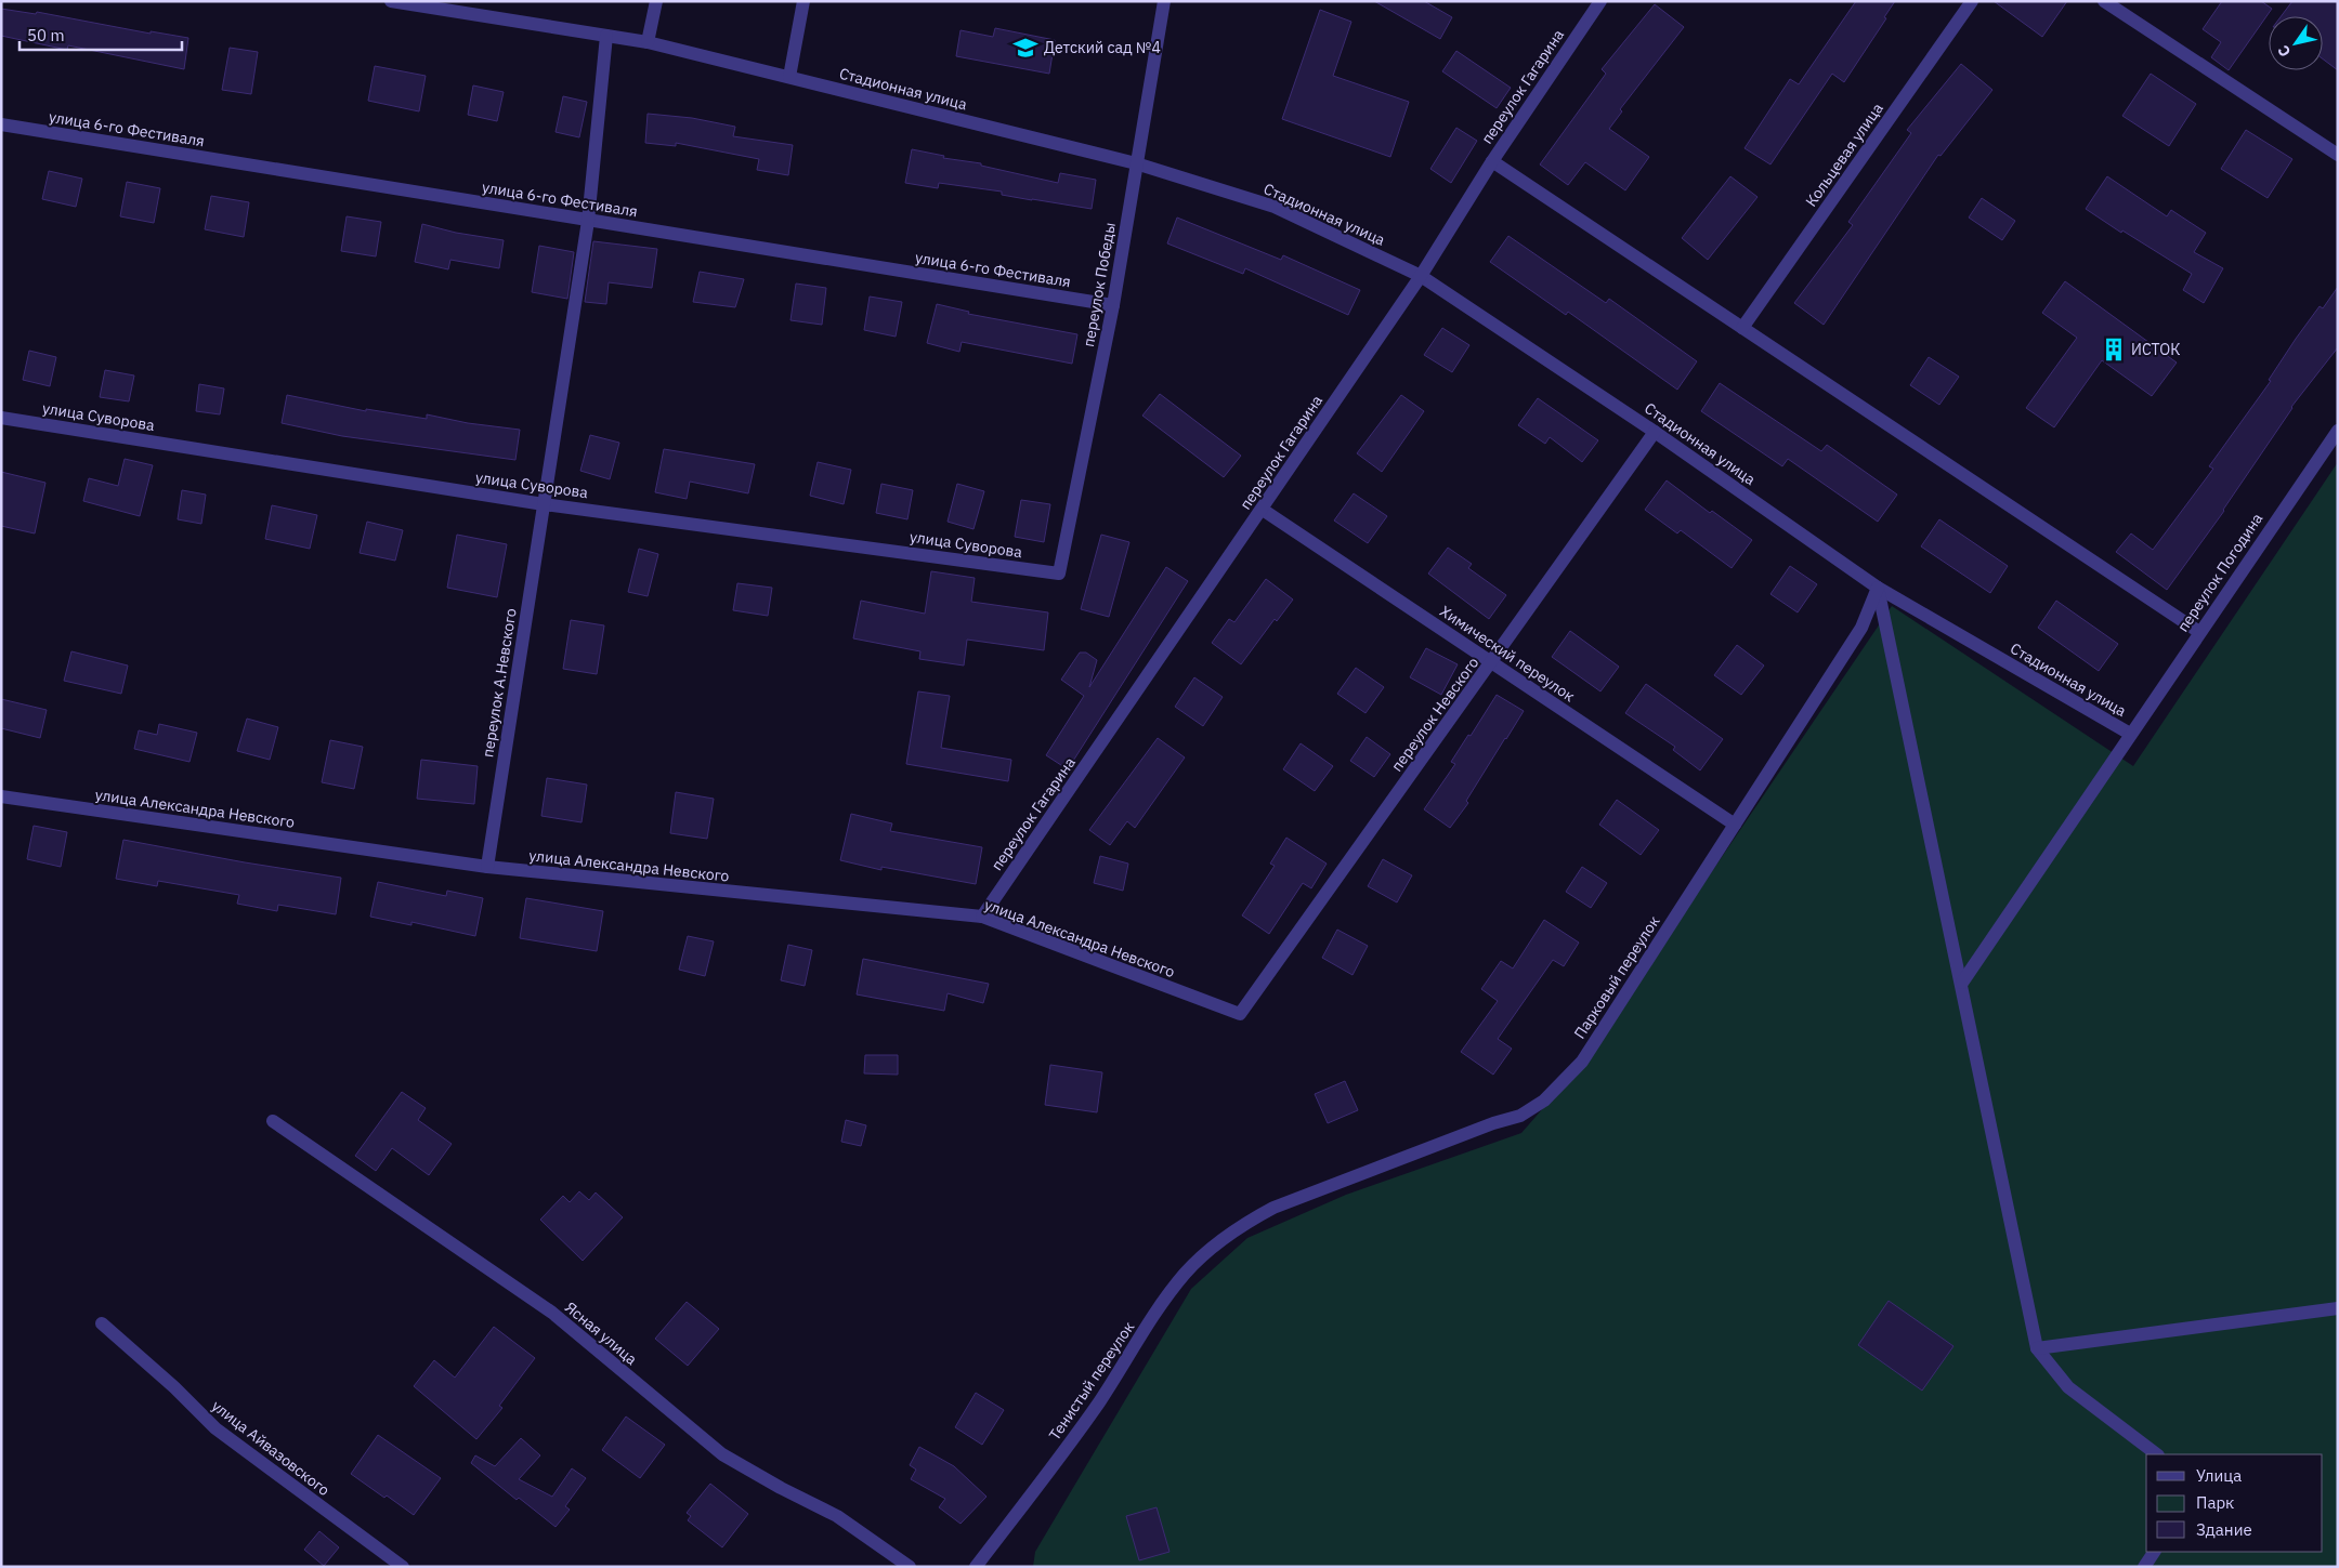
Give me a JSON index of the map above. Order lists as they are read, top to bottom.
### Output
{
  "streets": {
    "street": [
      "переулок Гагарина",
      "Стадионная улица",
      "улица 6-го Фестиваля",
      "Кольцевая улица",
      "переулок Победы",
      "улица Суворова",
      "переулок Погодина",
      "Химический переулок",
      "переулок А.Невского",
      "переулок Невского",
      "улица Александра Невского",
      "Парковый переулок",
      "Ясная улица",
      "Тенистый переулок",
      "улица Айвазовского"
    ]
  },
  "crossings": [
    ["переулок Гагарина", "Стадионная улица"],
    ["переулок Гагарина", "Химический переулок"],
    ["переулок Гагарина", "улица Александра Невского"],
    ["Стадионная улица", "переулок Победы"],
    ["Стадионная улица", "переулок Погодина"],
    ["Стадионная улица", "переулок А.Невского"],
    ["Стадионная улица", "переулок Невского"],
    ["Стадионная улица", "Парковый переулок"],
    ["улица 6-го Фестиваля", "переулок Победы"],
    ["улица 6-го Фестиваля", "переулок А.Невского"],
    ["переулок Победы", "улица Суворова"],
    ["улица Суворова", "переулок А.Невского"],
    ["Химический переулок", "переулок Невского"],
    ["Химический переулок", "Парковый переулок"],
    ["переулок А.Невского", "улица Александра Невского"],
    ["переулок Невского", "улица Александра Невского"],
    ["Парковый переулок", "Тенистый переулок"]
  ],
  "places": {
    "school or university": ["Детский сад №4"],
    "building": ["ИСТОК"]
  },
  "legend": ["Улица", "Парк", "Здание"],
  "scale_bar": "50 m",
  "north": "bottom left"
}
